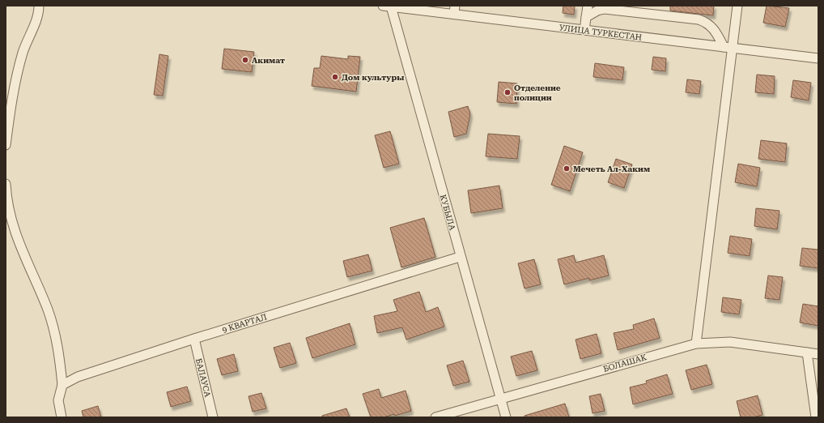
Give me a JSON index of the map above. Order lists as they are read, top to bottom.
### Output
{
  "streets": {
    "street": [
      "УЛИЦА ТУРКЕСТАН",
      "КУБЫЛА",
      "9 КВАРТАЛ",
      "БОЛАШАК",
      "БАЛАУСА"
    ]
  },
  "crossings": [
    ["УЛИЦА ТУРКЕСТАН", "КУБЫЛА"],
    ["КУБЫЛА", "9 КВАРТАЛ"],
    ["КУБЫЛА", "БОЛАШАК"],
    ["9 КВАРТАЛ", "БАЛАУСА"]
  ],
  "places": [
    "Акимат",
    "Дом культуры",
    "Отделение полиции",
    "Мечеть Ал-Хаким"
  ]
}
